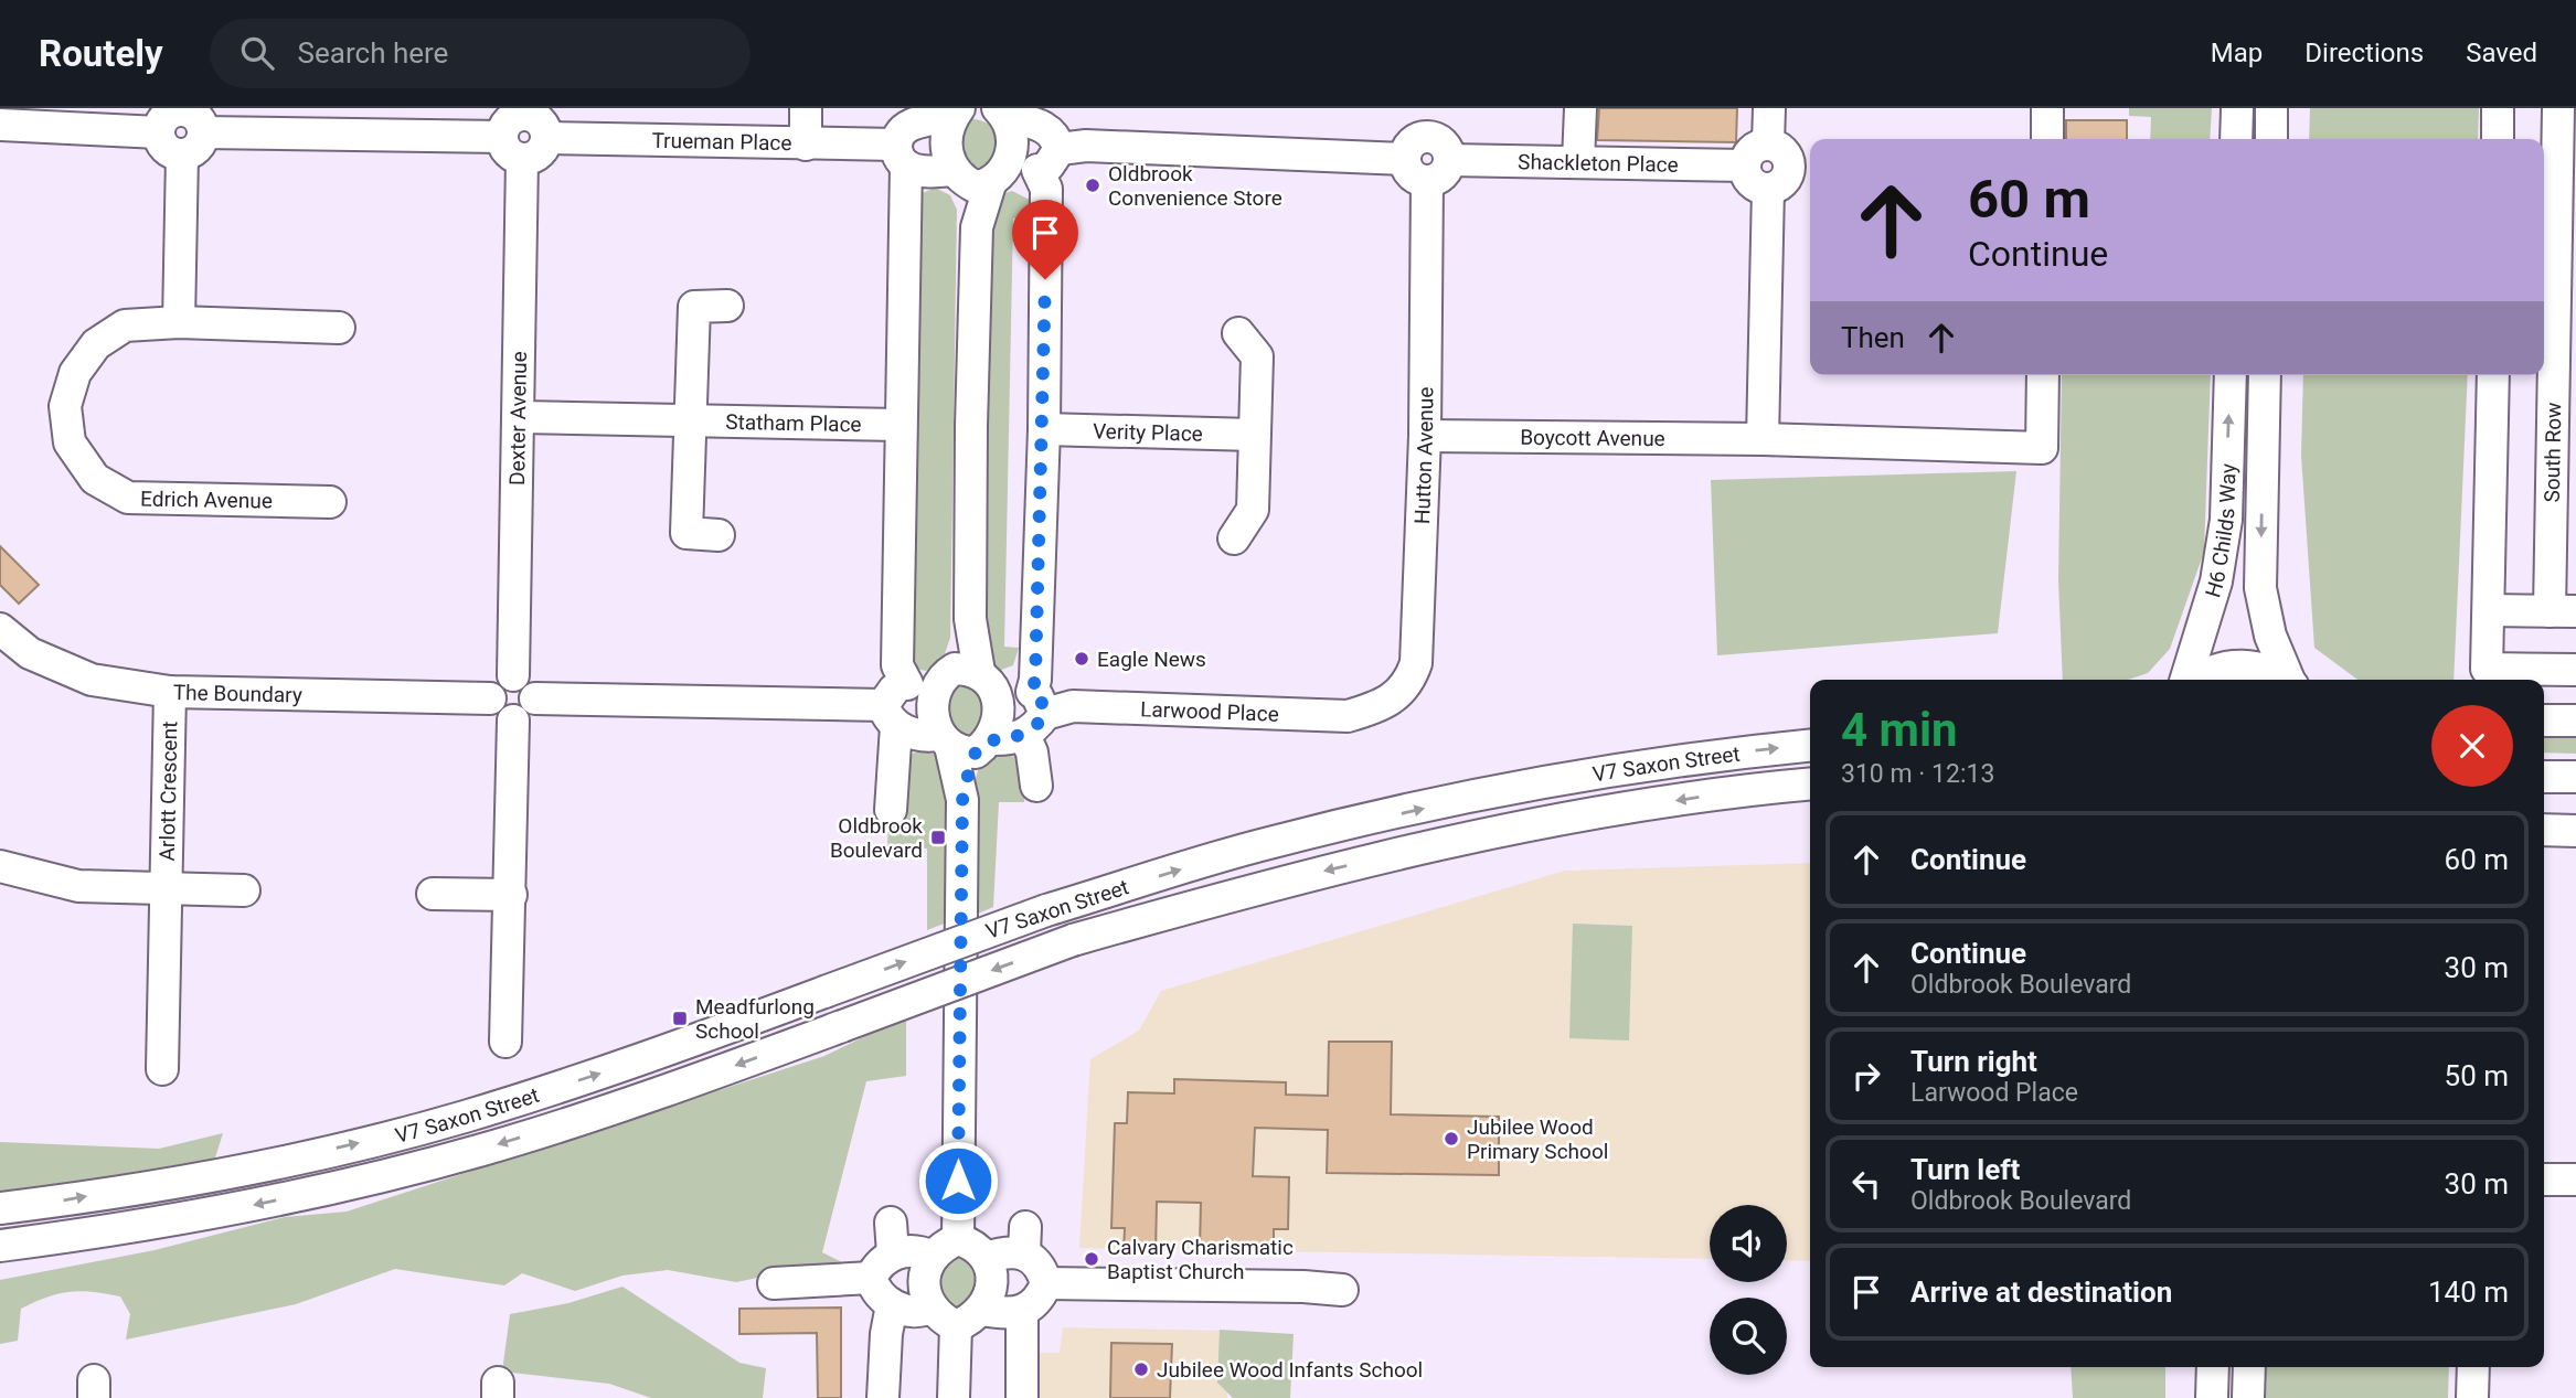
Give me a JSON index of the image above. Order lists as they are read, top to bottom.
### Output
{
  "streets": {
    "street": [
      "Trueman Place",
      "Shackleton Place",
      "Dexter Avenue",
      "Statham Place",
      "Verity Place",
      "Boycott Avenue",
      "South Row",
      "Hutton Avenue",
      "Edrich Avenue",
      "H6 Childs Way",
      "The Boundary",
      "Larwood Place",
      "V7 Saxon Street",
      "Arlott Crescent"
    ]
  },
  "crossings": [
    ["Trueman Place", "Dexter Avenue"],
    ["Dexter Avenue", "Statham Place"],
    ["Dexter Avenue", "The Boundary"],
    ["Boycott Avenue", "Hutton Avenue"],
    ["Hutton Avenue", "Larwood Place"],
    ["The Boundary", "Arlott Crescent"]
  ],
  "places": {
    "other": [
      "Oldbrook Convenience Store",
      "Eagle News",
      "Jubilee Wood Primary School",
      "Calvary Charismatic Baptist Church",
      "Jubilee Wood Infants School"
    ],
    "transit": ["Oldbrook Boulevard", "Meadfurlong School"]
  },
  "page": {
    "header": "Routely",
    "search": "Search here",
    "nav": ["Map", "Directions", "Saved"],
    "turn": ["60 m", "Continue"],
    "then": "Then",
    "heading": ["4 min", "310 m · 12:13"],
    "list": [
      {
        "name": "Continue",
        "value": "60 m"
      },
      {
        "name": "Continue",
        "note": "Oldbrook Boulevard",
        "value": "30 m"
      },
      {
        "name": "Turn right",
        "note": "Larwood Place",
        "value": "50 m"
      },
      {
        "name": "Turn left",
        "note": "Oldbrook Boulevard",
        "value": "30 m"
      },
      {
        "name": "Arrive at destination",
        "value": "140 m"
      }
    ]
  }
}
